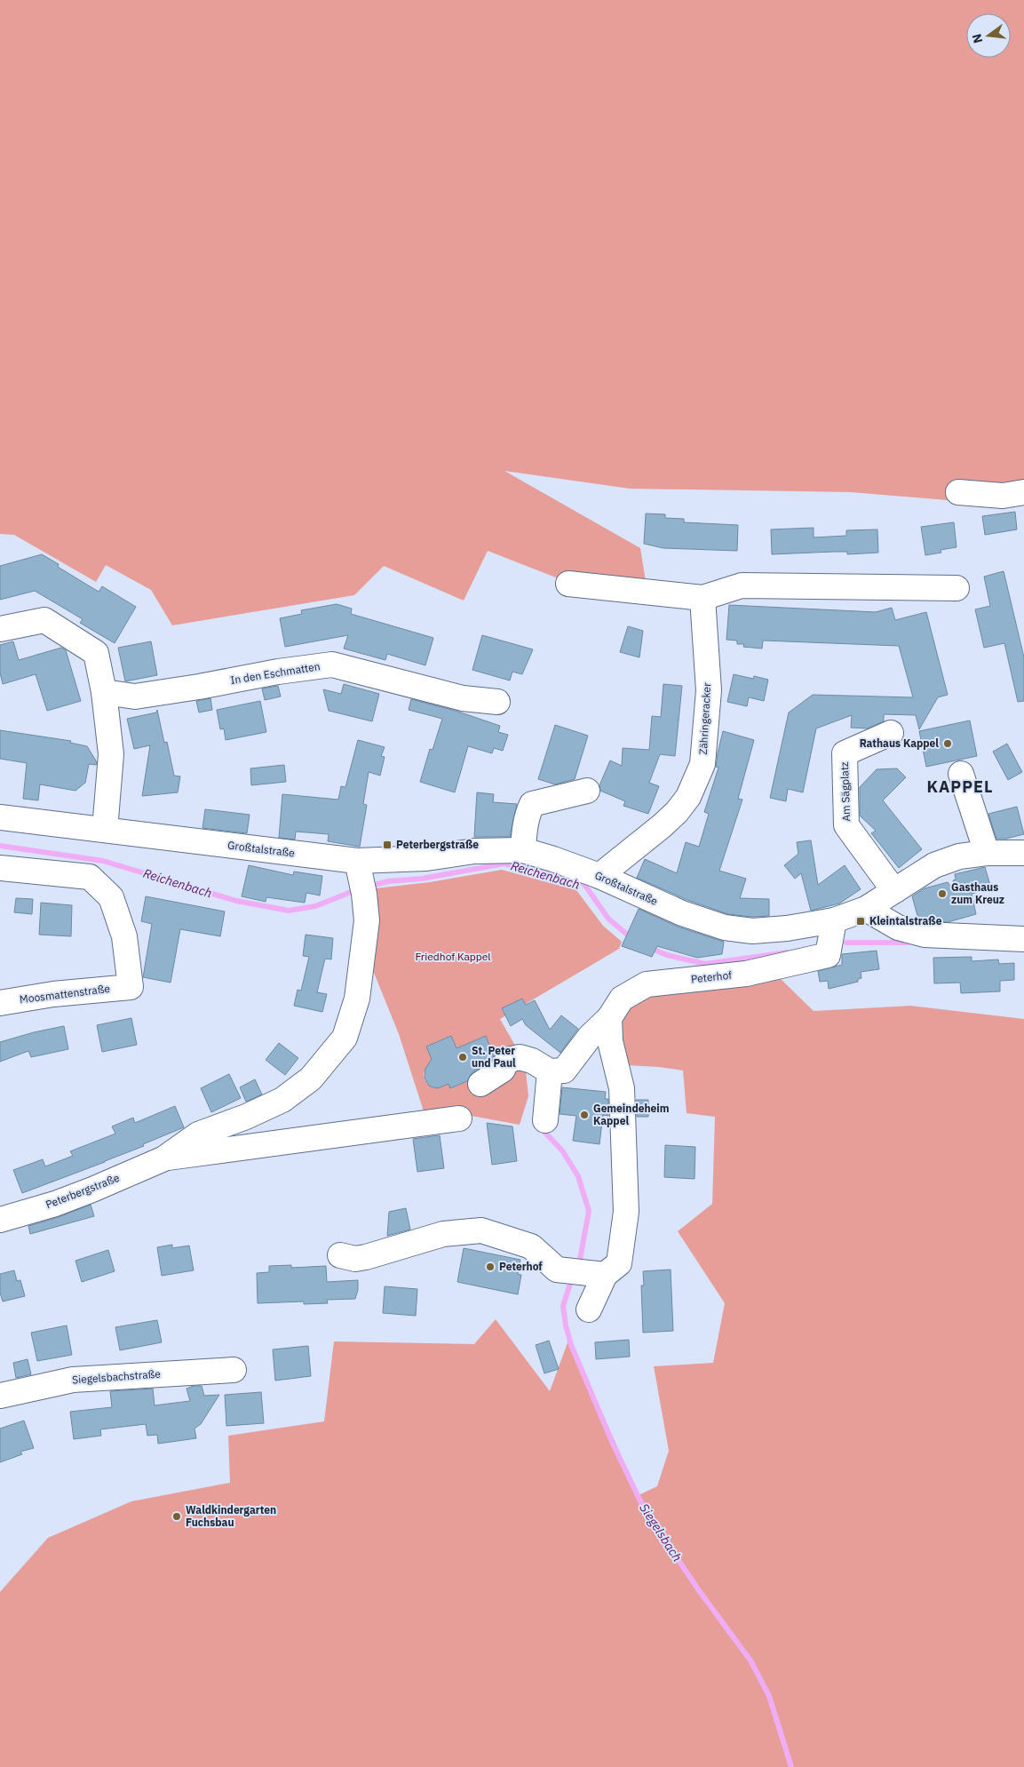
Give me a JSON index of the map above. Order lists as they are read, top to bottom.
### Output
{
  "streets": {
    "street": [
      "In den Eschmatten",
      "Zähringeracker",
      "Am Sägplatz",
      "Großtalstraße",
      "Peterhof",
      "Moosmattenstraße",
      "Peterbergstraße",
      "Siegelsbachstraße"
    ]
  },
  "crossings": [
    ["Zähringeracker", "Großtalstraße"],
    ["Am Sägplatz", "Großtalstraße"],
    ["Großtalstraße", "Peterhof"],
    ["Großtalstraße", "Peterbergstraße"]
  ],
  "districts": ["KAPPEL"],
  "water": ["Reichenbach", "Siegelsbach"],
  "parks": ["Friedhof Kappel"],
  "places": {
    "other": [
      "Rathaus Kappel",
      "Gasthaus zum Kreuz",
      "St. Peter und Paul",
      "Gemeindeheim Kappel",
      "Peterhof",
      "Waldkindergarten Fuchsbau"
    ],
    "transit": ["Peterbergstraße", "Kleintalstraße"]
  },
  "north": "left"
}
